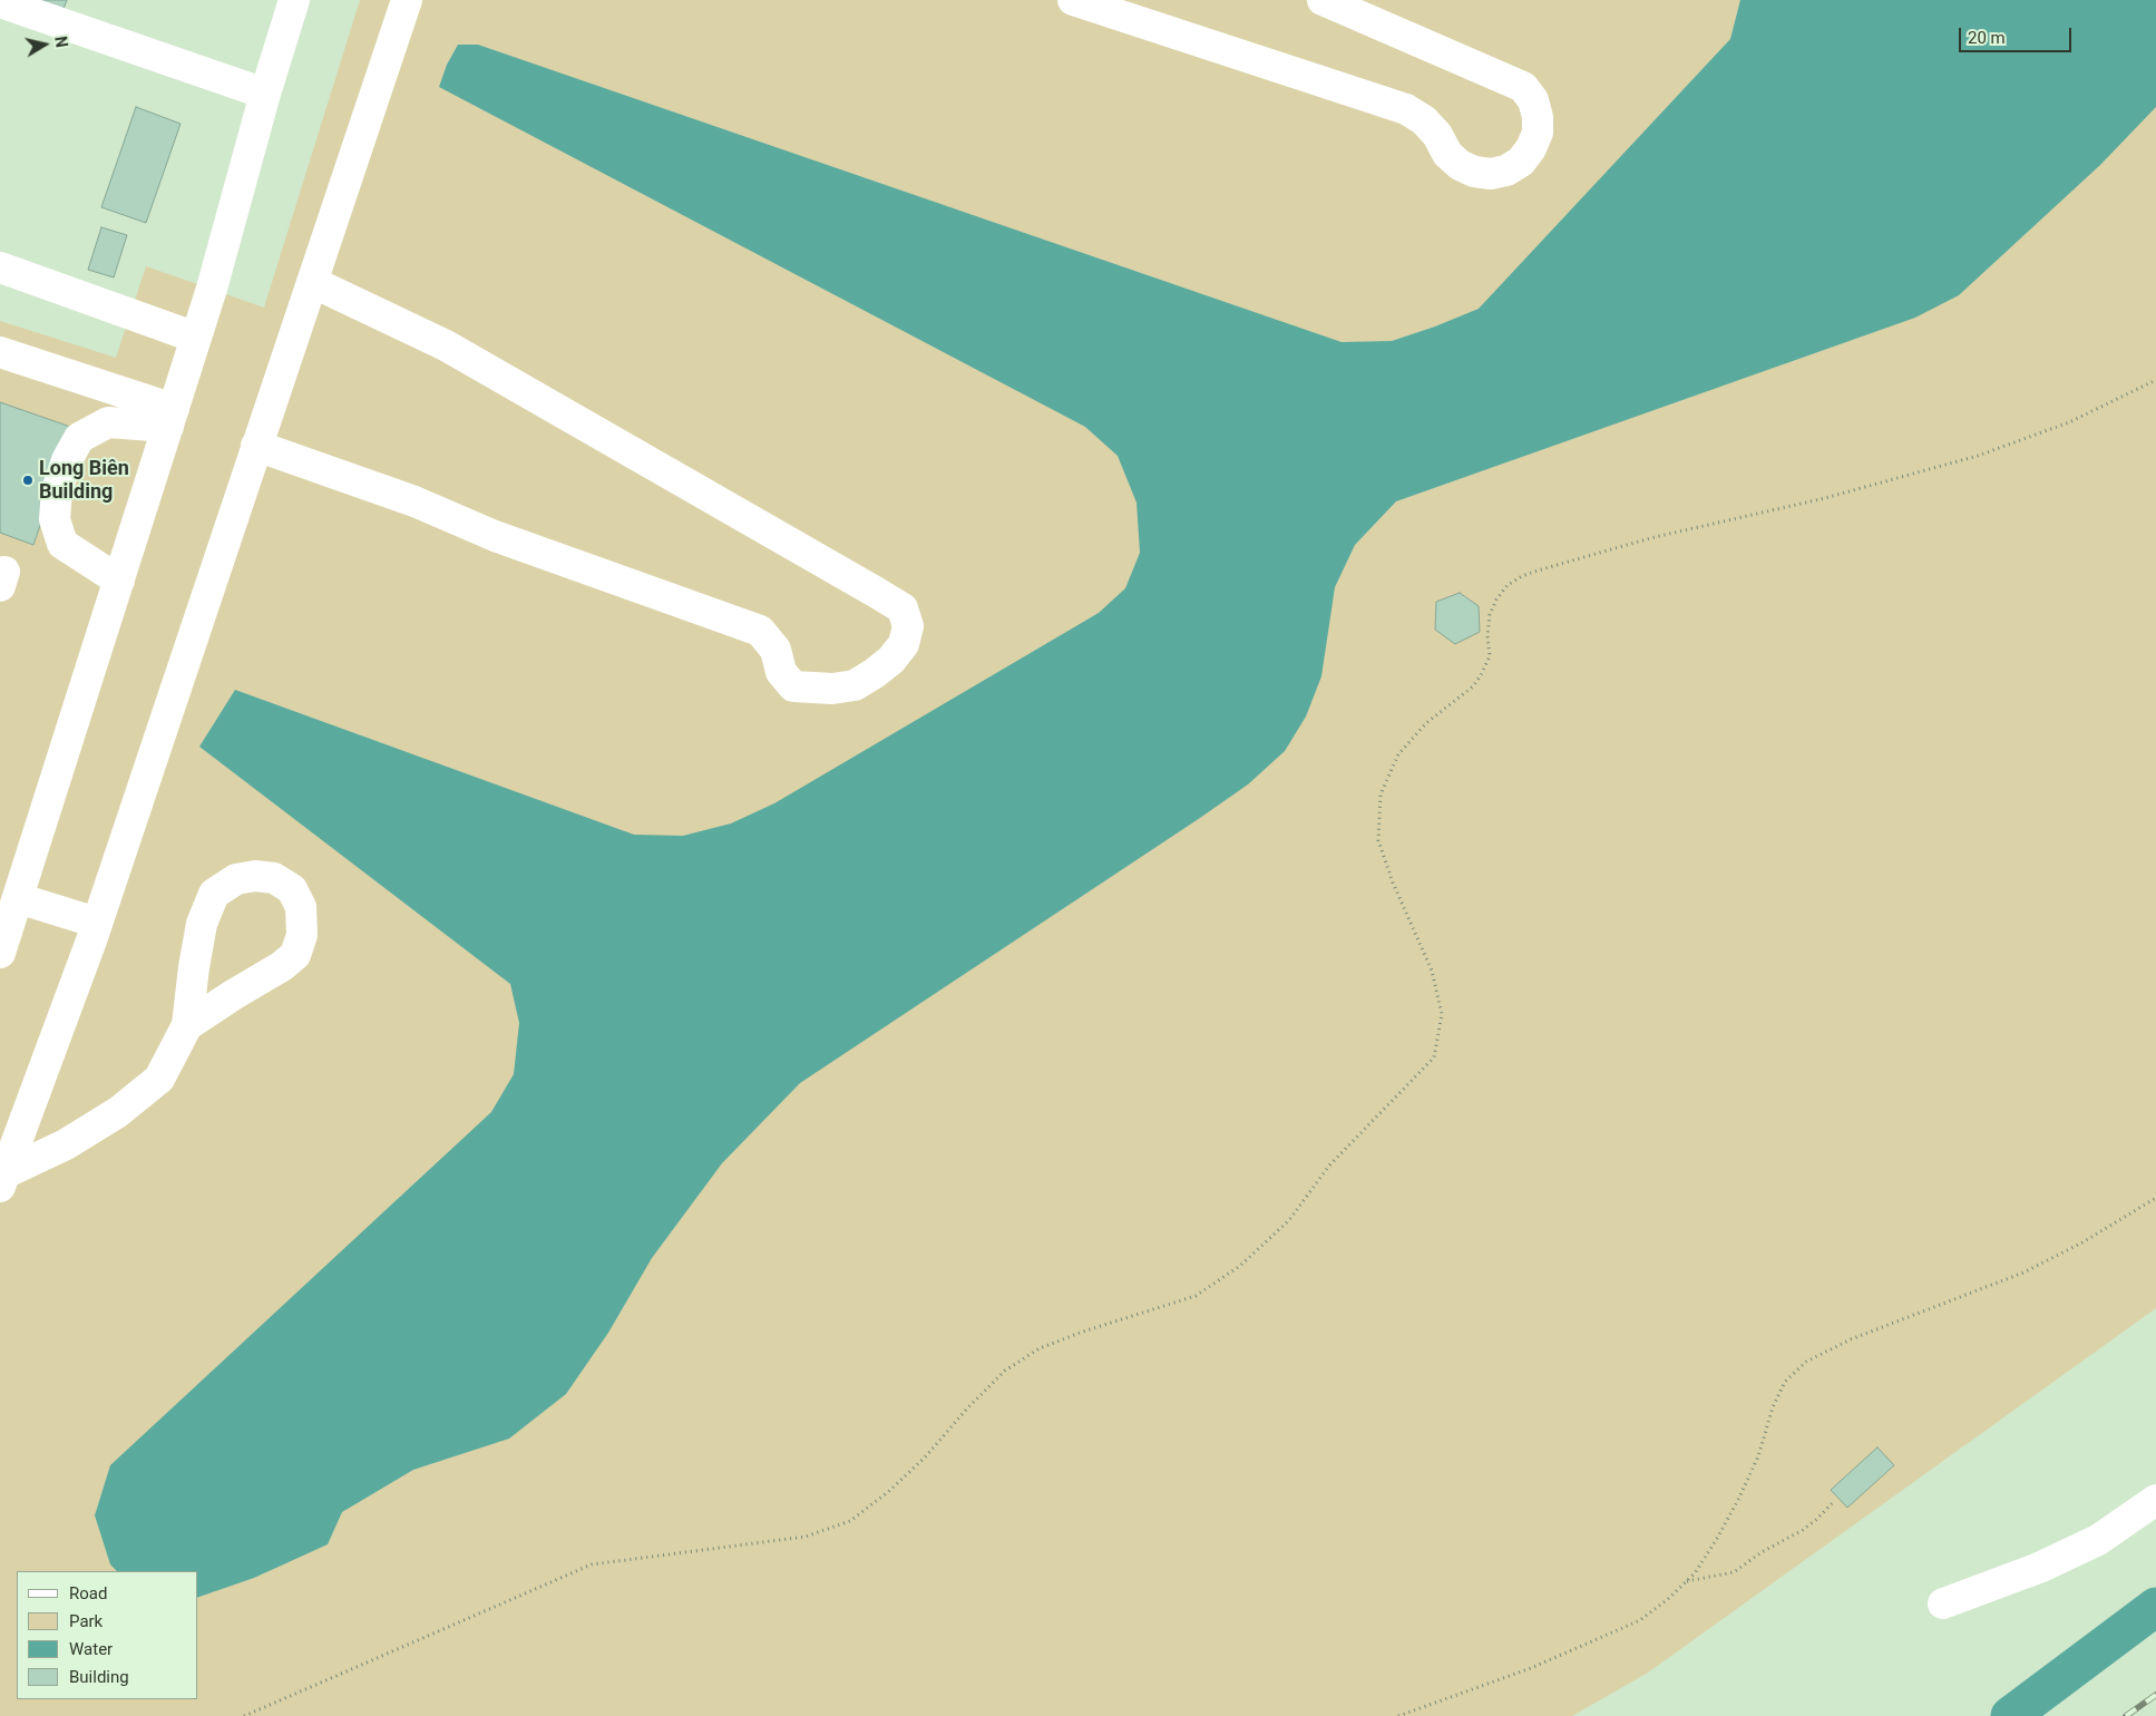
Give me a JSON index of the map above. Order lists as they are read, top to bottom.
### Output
{
  "places": ["Long Biên Building"],
  "legend": [
    "Road",
    "Park",
    "Water",
    "Building"
  ],
  "scale_bar": "20 m",
  "north": "right"
}
